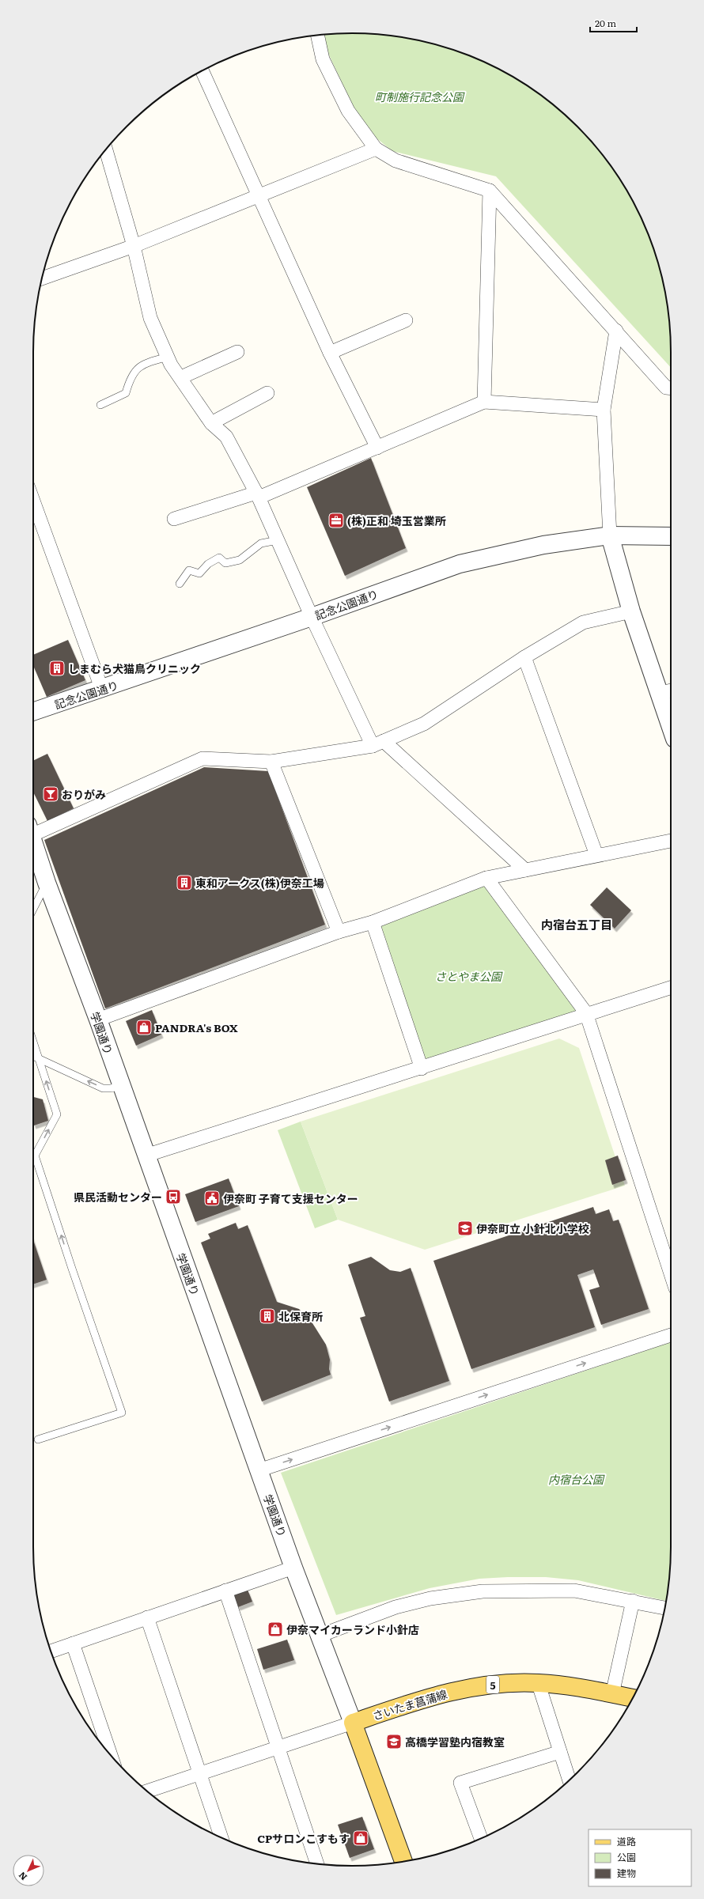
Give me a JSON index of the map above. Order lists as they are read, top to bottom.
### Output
{
  "streets": {
    "main road": ["5", "さいたま菖蒲線"],
    "street": ["記念公園通り", "学園通り"]
  },
  "crossings": [
    ["学園通り", "さいたま菖蒲線"]
  ],
  "districts": ["内宿台五丁目"],
  "parks": ["町制施行記念公園", "さとやま公園", "内宿台公園"],
  "places": {
    "office": ["(株)正和 埼玉営業所"],
    "building": ["しまむら犬猫鳥クリニック", "東和アークス(株)伊奈工場", "北保育所"],
    "bar": ["おりがみ"],
    "shop": ["PANDRA's BOX", "伊奈マイカーランド小針店", "CPサロンこすもす"],
    "bus stop": ["県民活動センター"],
    "public building": ["伊奈町 子育て支援センター"],
    "school or university": ["伊奈町立 小針北小学校", "高橋学習塾内宿教室"]
  },
  "legend": ["道路", "公園", "建物"],
  "scale_bar": "20 m",
  "north": "bottom left"
}
